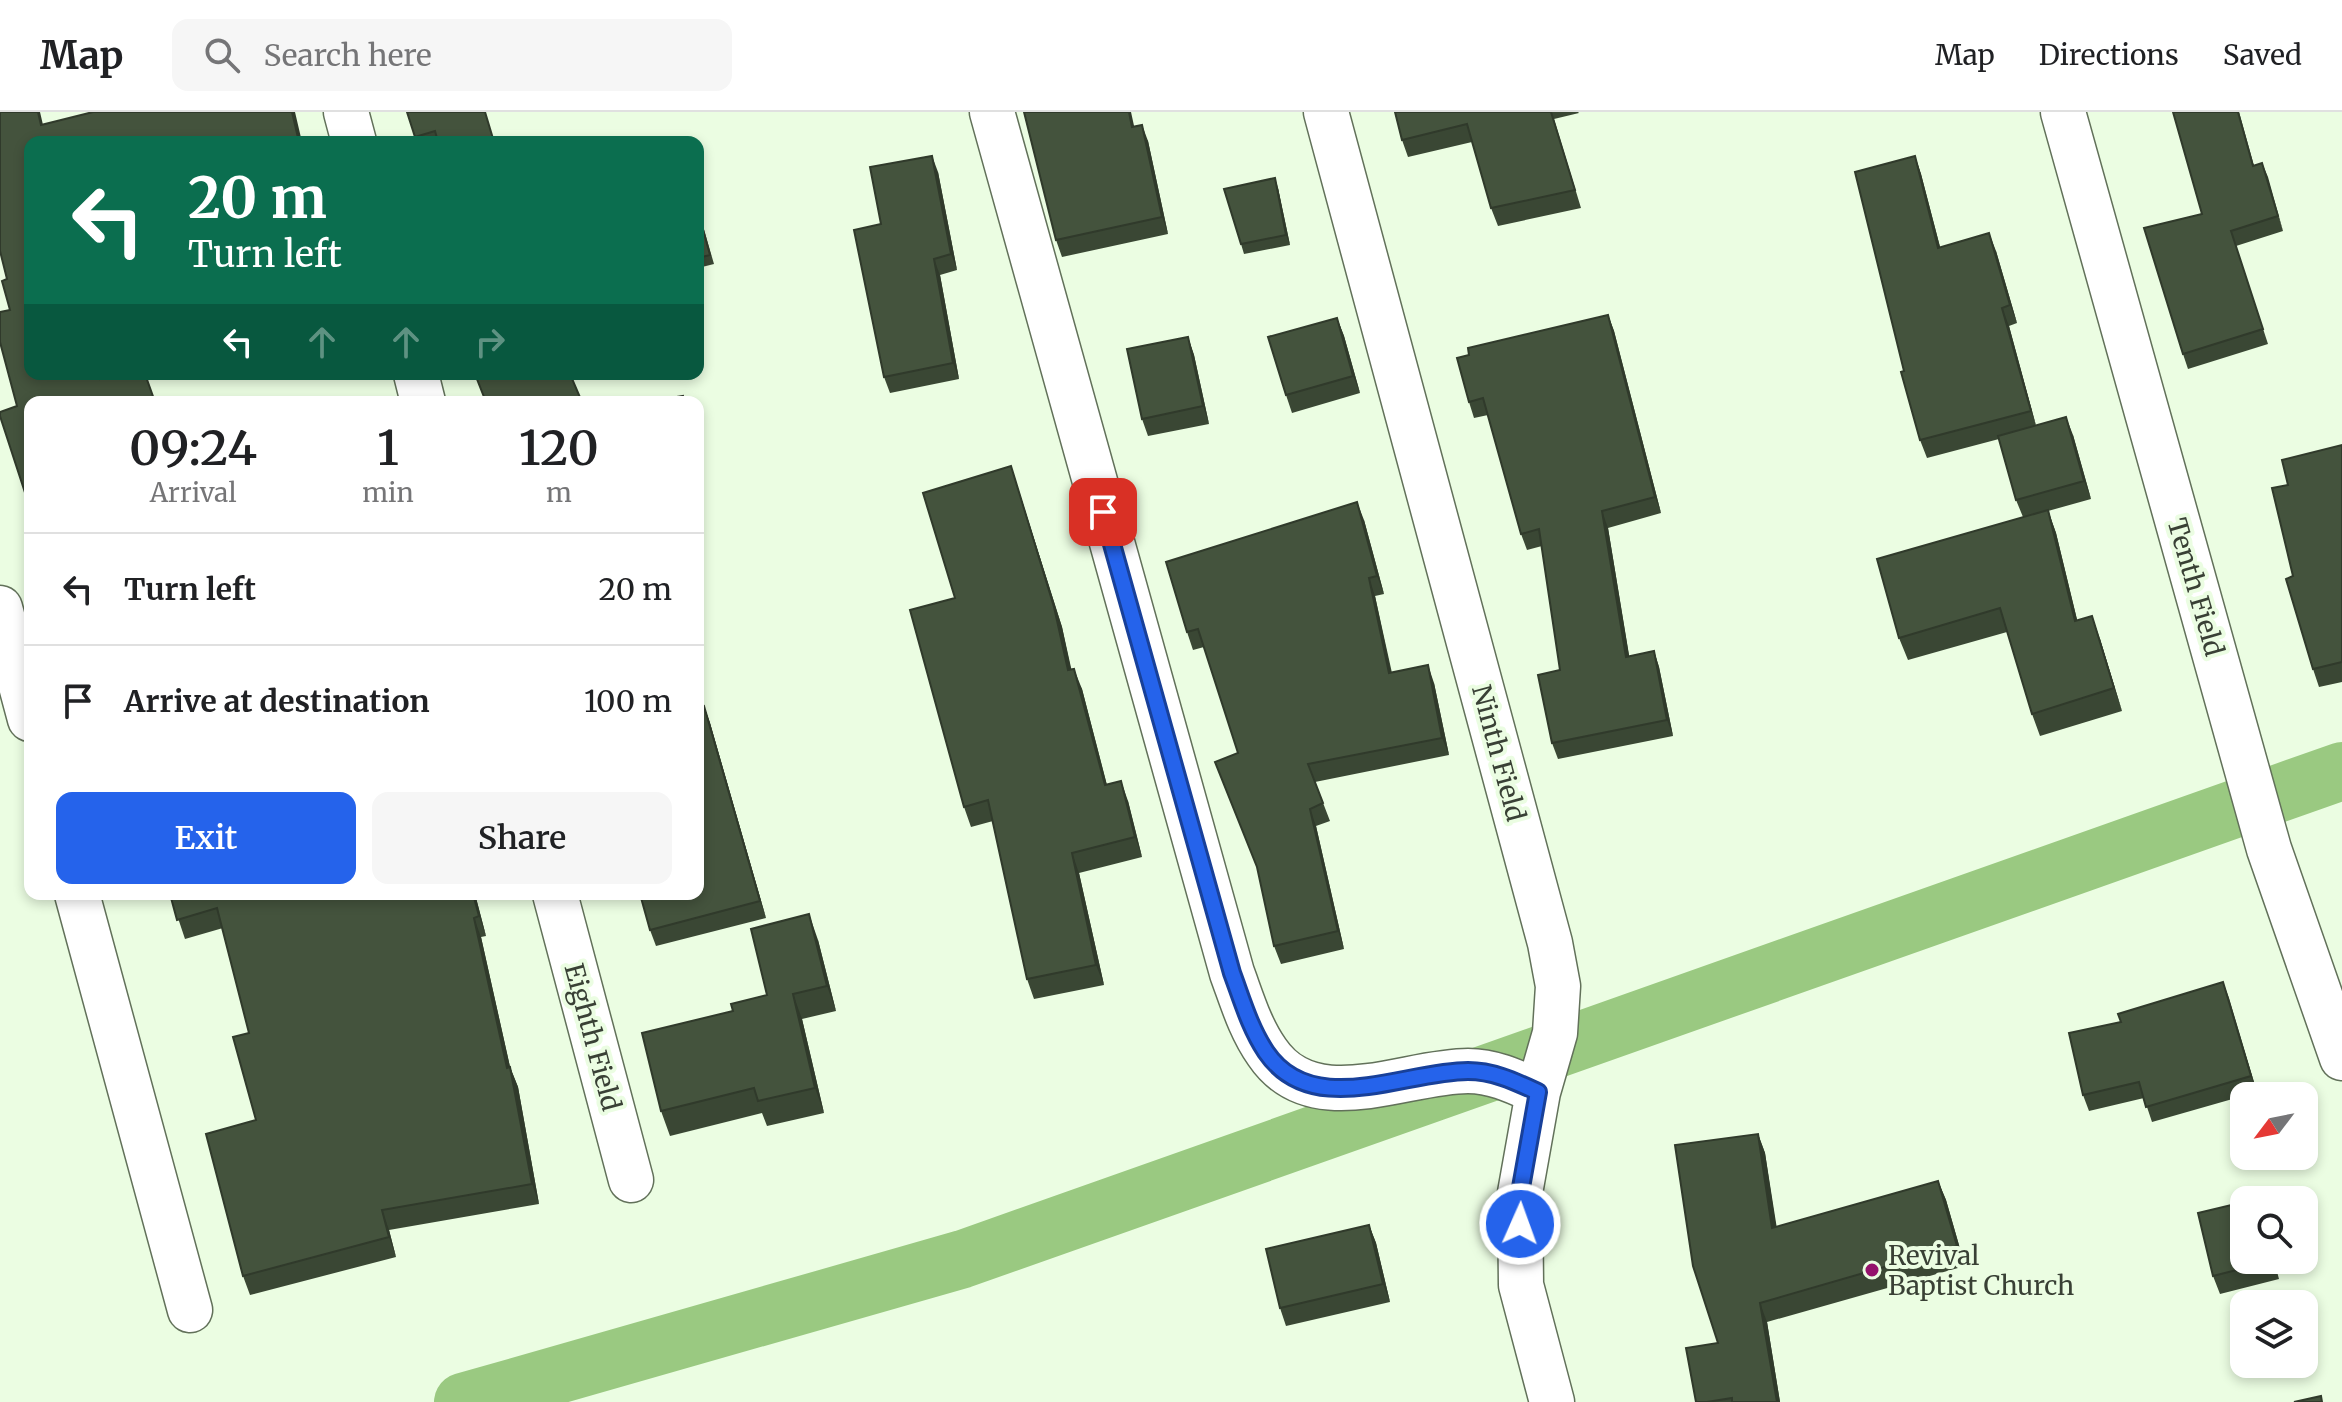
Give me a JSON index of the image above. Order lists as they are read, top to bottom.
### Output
{
  "streets": {
    "street": ["Tenth Field", "Ninth Field", "Eighth Field"]
  },
  "places": ["Revival Baptist Church"],
  "north": "bottom left",
  "page": {
    "header": "Map",
    "search": "Search here",
    "nav": ["Map", "Directions", "Saved"],
    "turn": ["20 m", "Turn left"],
    "eta": [
      "09:24",
      "Arrival",
      "1",
      "min",
      "120",
      "m"
    ],
    "list": [
      {
        "name": "Turn left",
        "value": "20 m"
      },
      {
        "name": "Arrive at destination",
        "value": "100 m"
      }
    ],
    "buttons": ["Exit", "Share"]
  }
}
